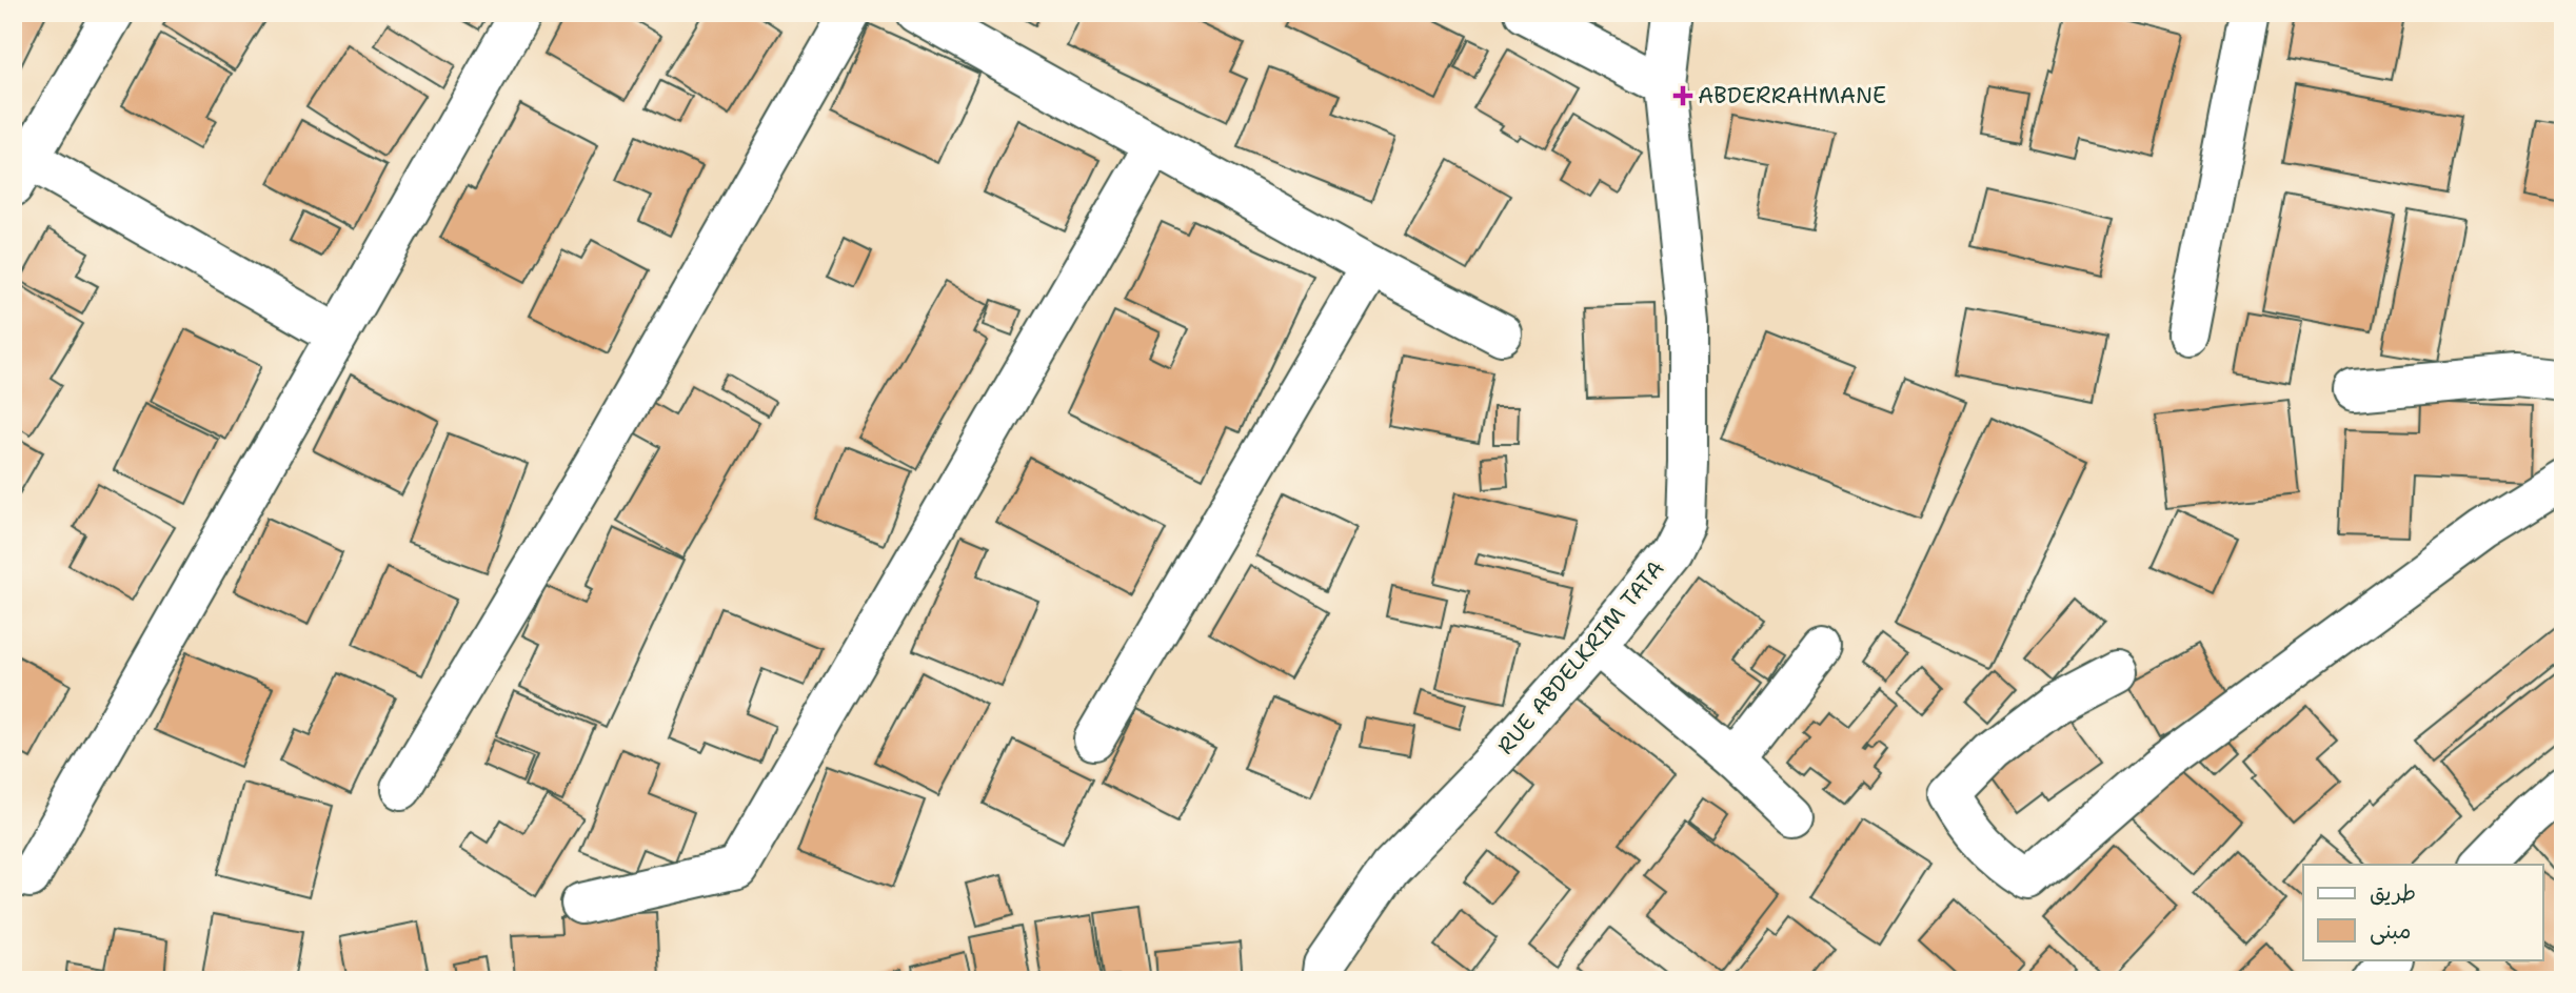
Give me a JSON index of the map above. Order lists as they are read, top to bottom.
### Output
{
  "streets": {
    "street": ["RUE ABDELKRIM TATA"]
  },
  "places": {
    "health": ["ABDERRAHMANE"]
  },
  "legend": ["طريق", "مبنى"]
}
